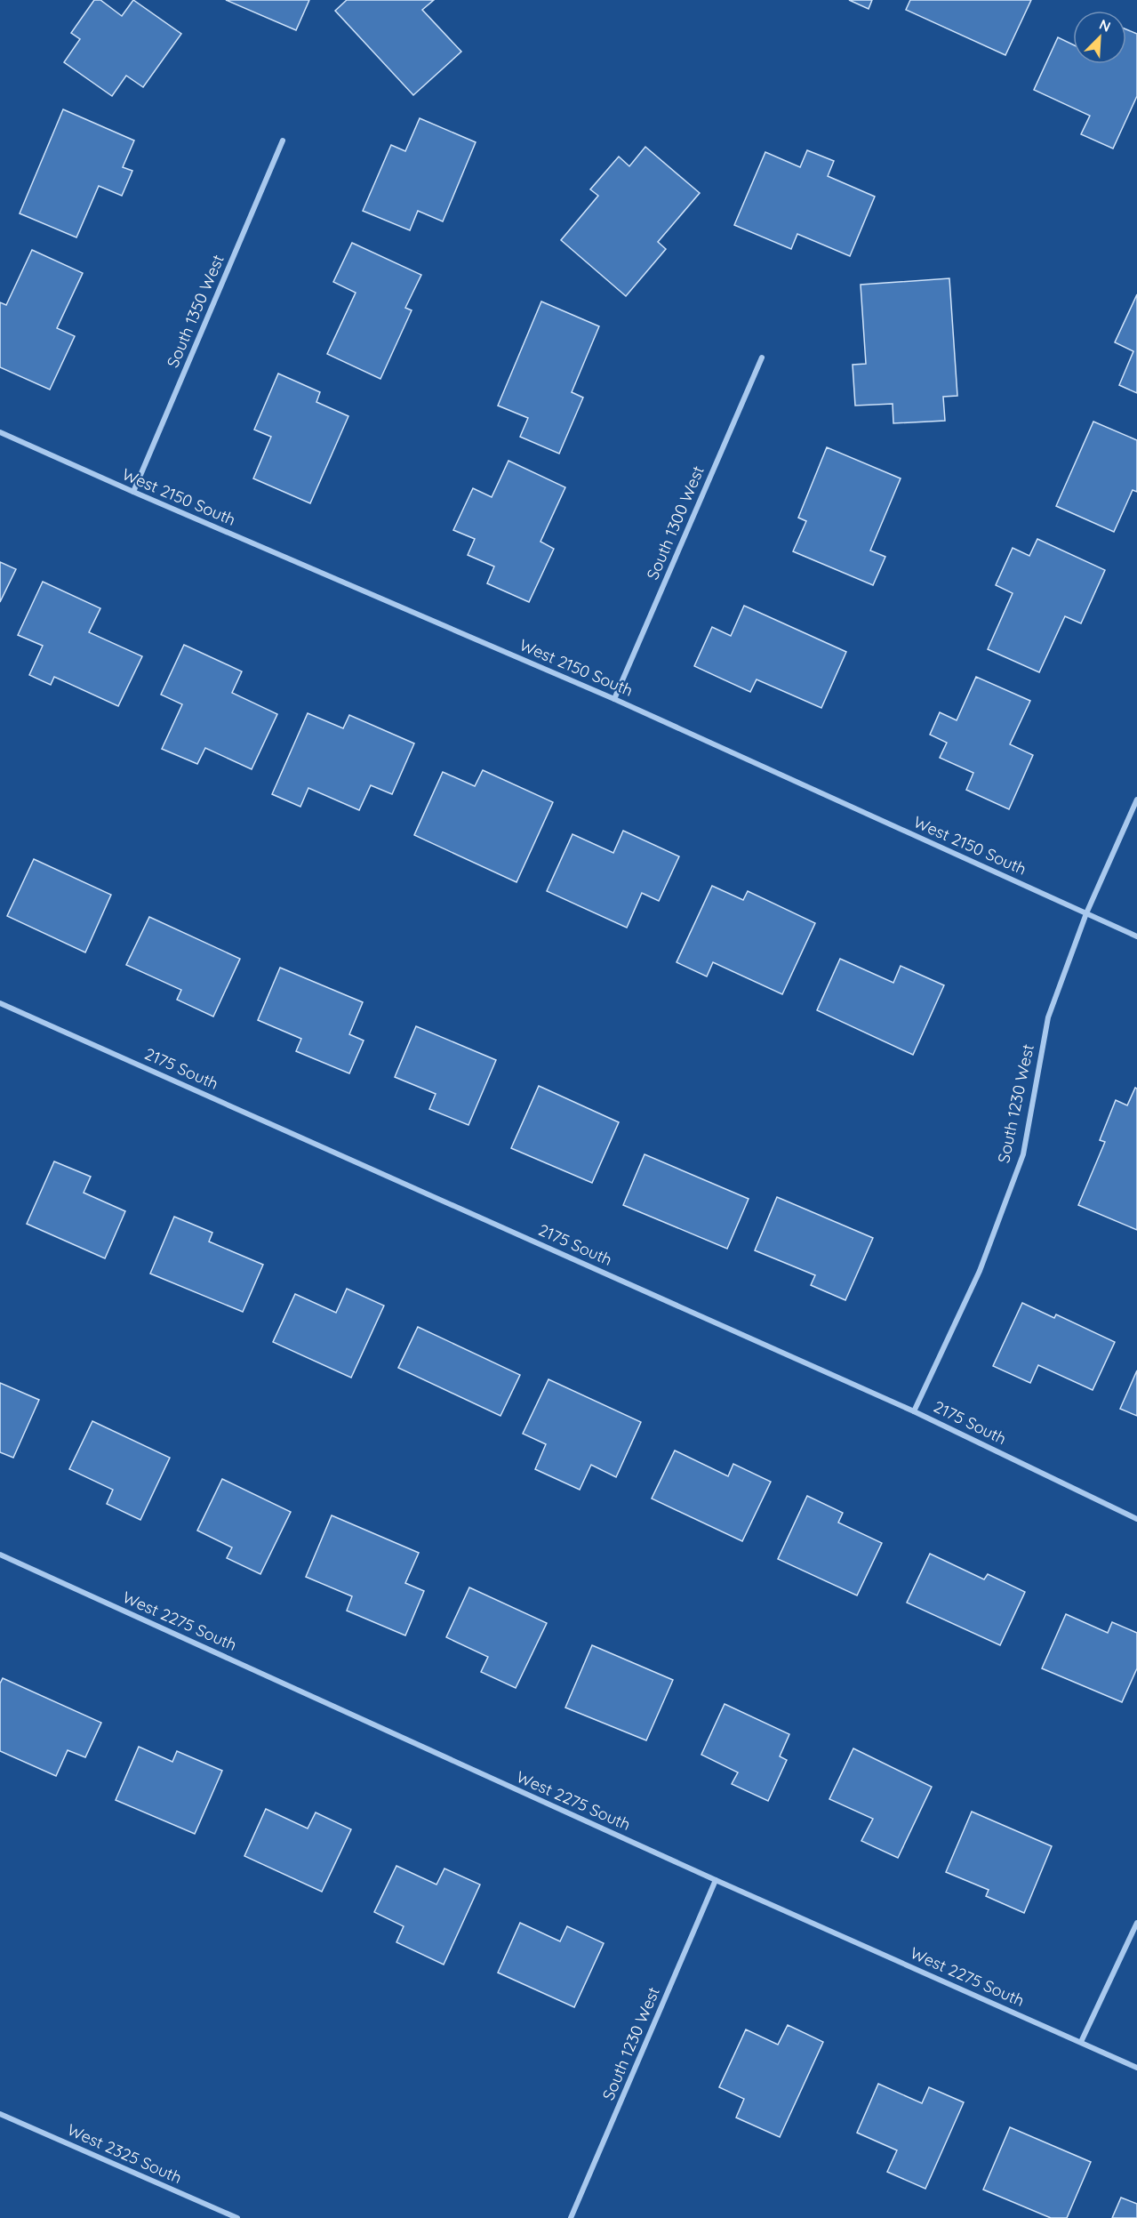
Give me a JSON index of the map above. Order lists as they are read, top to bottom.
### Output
{
  "streets": {
    "street": [
      "South 1350 West",
      "West 2150 South",
      "South 1300 West",
      "2175 South",
      "South 1230 West",
      "West 2275 South",
      "West 2325 South"
    ]
  },
  "crossings": [
    ["South 1350 West", "West 2150 South"],
    ["West 2150 South", "South 1300 West"],
    ["West 2150 South", "South 1230 West"],
    ["2175 South", "South 1230 West"],
    ["South 1230 West", "West 2275 South"]
  ],
  "north": "top right"
}
